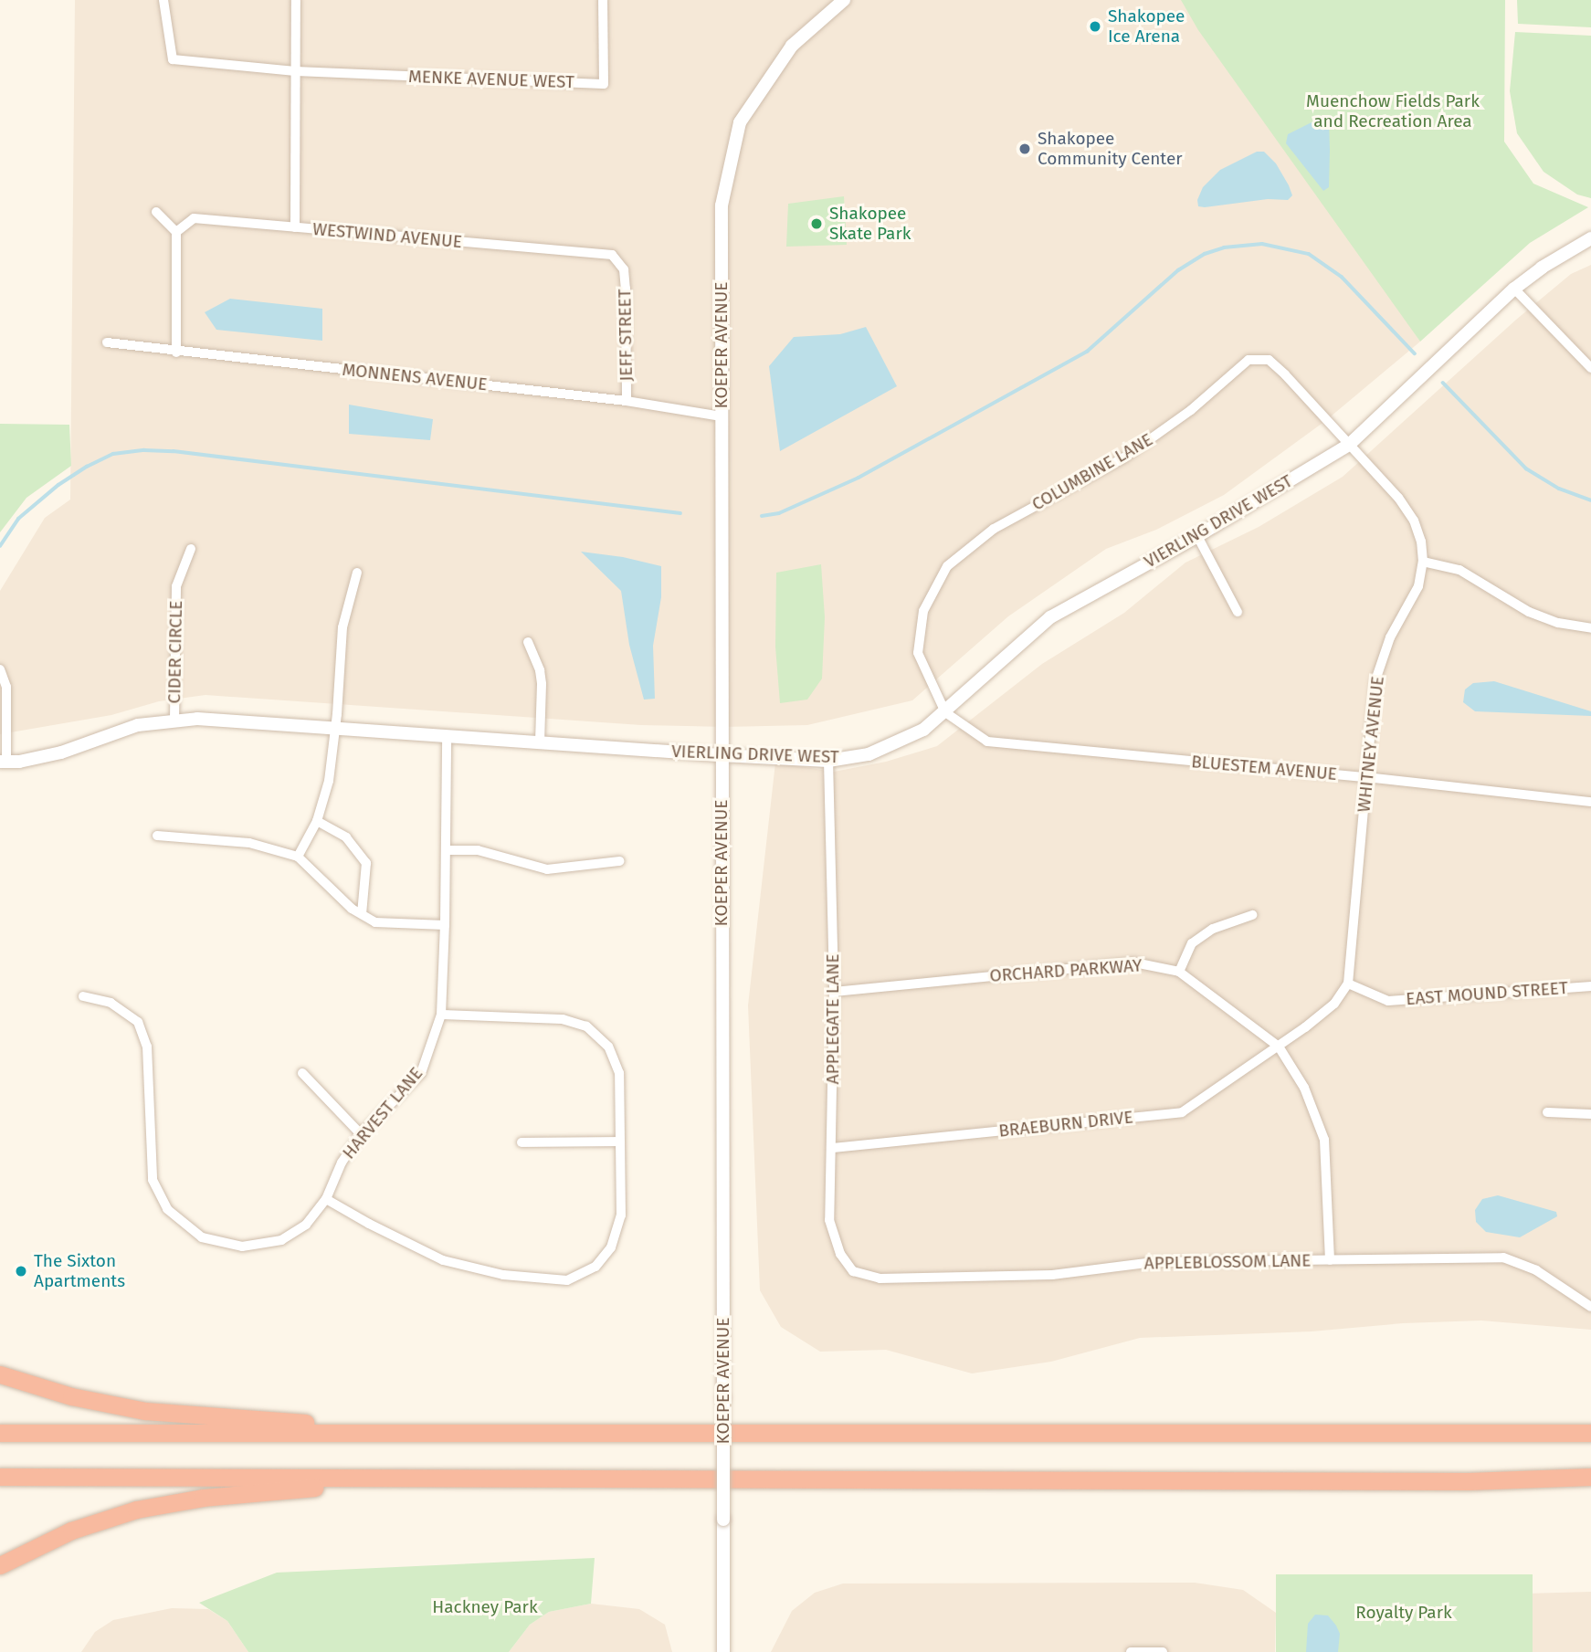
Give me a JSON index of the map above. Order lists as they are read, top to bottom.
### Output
{
  "streets": {
    "street": [
      "MENKE AVENUE WEST",
      "WESTWIND AVENUE",
      "JEFF STREET",
      "KOEPER AVENUE",
      "MONNENS AVENUE",
      "COLUMBINE LANE",
      "VIERLING DRIVE WEST",
      "CIDER CIRCLE",
      "WHITNEY AVENUE",
      "BLUESTEM AVENUE",
      "ORCHARD PARKWAY",
      "EAST MOUND STREET",
      "APPLEGATE LANE",
      "HARVEST LANE",
      "BRAEBURN DRIVE",
      "APPLEBLOSSOM LANE"
    ]
  },
  "crossings": [
    ["WESTWIND AVENUE", "JEFF STREET"],
    ["JEFF STREET", "MONNENS AVENUE"],
    ["KOEPER AVENUE", "MONNENS AVENUE"],
    ["KOEPER AVENUE", "VIERLING DRIVE WEST"],
    ["COLUMBINE LANE", "VIERLING DRIVE WEST"],
    ["COLUMBINE LANE", "WHITNEY AVENUE"],
    ["COLUMBINE LANE", "BLUESTEM AVENUE"],
    ["VIERLING DRIVE WEST", "CIDER CIRCLE"],
    ["VIERLING DRIVE WEST", "WHITNEY AVENUE"],
    ["VIERLING DRIVE WEST", "BLUESTEM AVENUE"],
    ["VIERLING DRIVE WEST", "APPLEGATE LANE"],
    ["VIERLING DRIVE WEST", "HARVEST LANE"],
    ["WHITNEY AVENUE", "BLUESTEM AVENUE"],
    ["WHITNEY AVENUE", "EAST MOUND STREET"],
    ["ORCHARD PARKWAY", "APPLEGATE LANE"],
    ["ORCHARD PARKWAY", "BRAEBURN DRIVE"],
    ["ORCHARD PARKWAY", "APPLEBLOSSOM LANE"],
    ["APPLEGATE LANE", "BRAEBURN DRIVE"],
    ["APPLEGATE LANE", "APPLEBLOSSOM LANE"]
  ],
  "parks": ["Muenchow Fields Park and Recreation Area", "Hackney Park", "Royalty Park"],
  "places": [
    "Shakopee Ice Arena",
    "Shakopee Community Center",
    "Shakopee Skate Park",
    "The Sixton Apartments"
  ]
}
